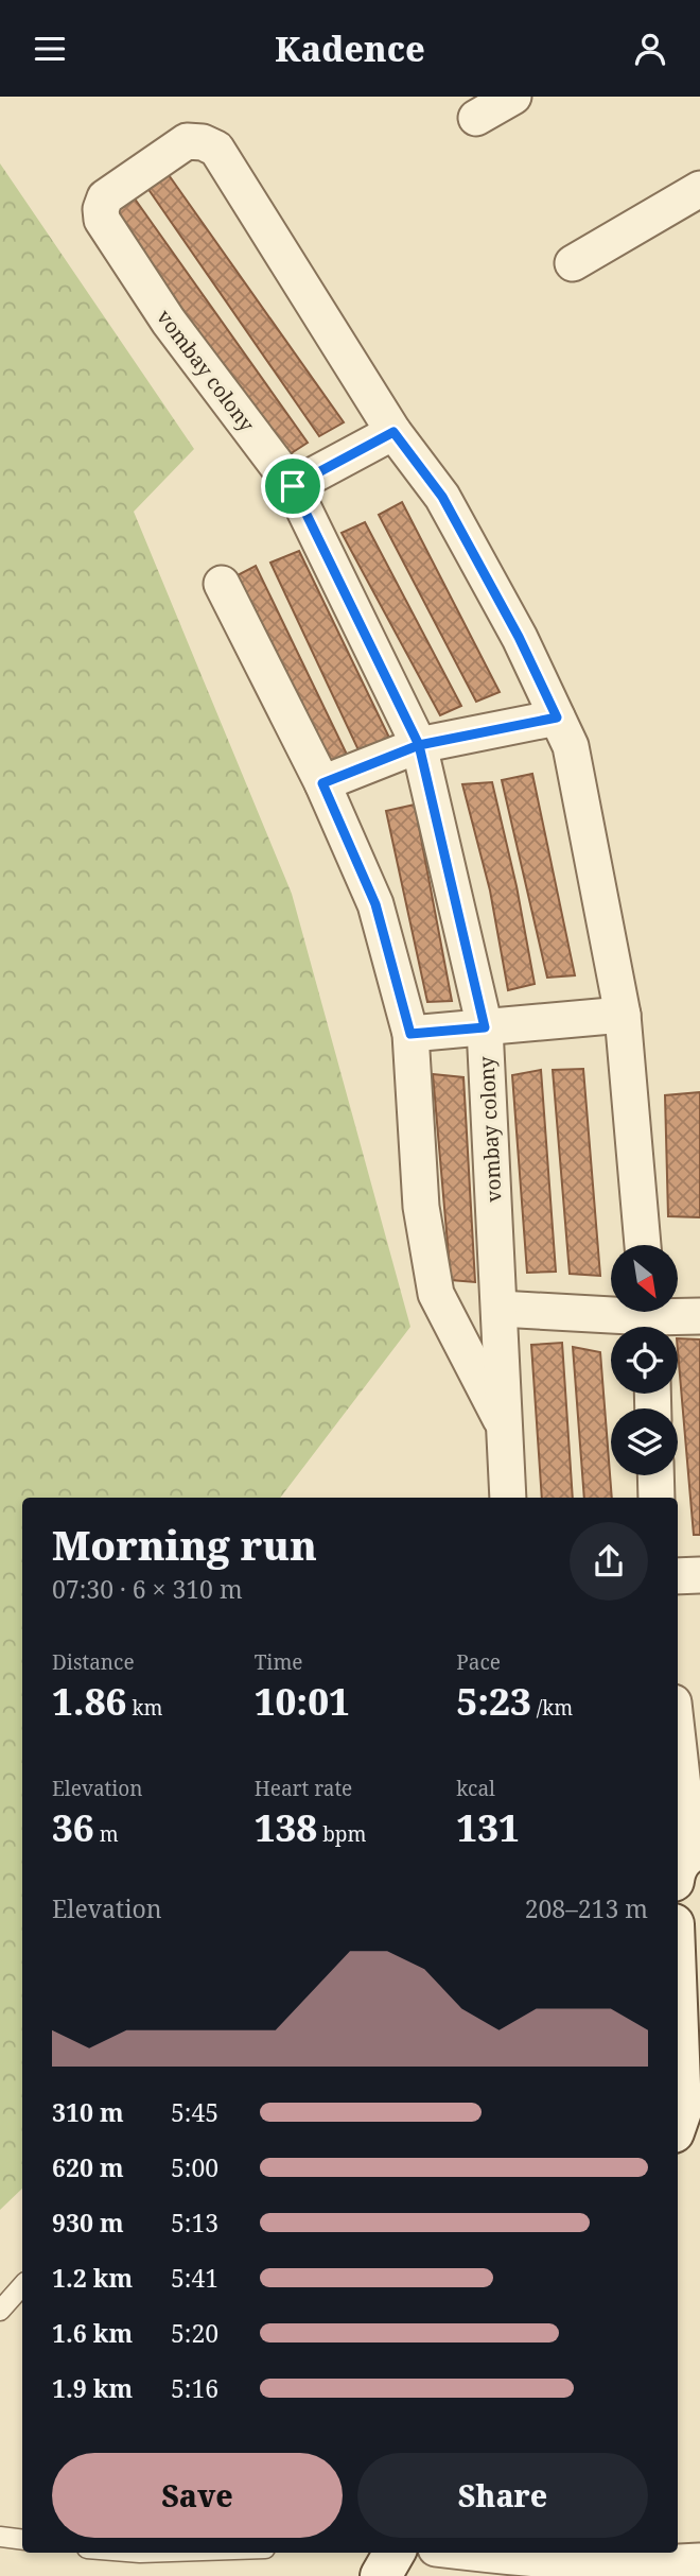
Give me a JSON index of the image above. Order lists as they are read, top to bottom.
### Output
{
  "streets": {
    "street": ["vombay colony"]
  },
  "north": "bottom right",
  "page": {
    "header": "Kadence",
    "heading": ["Morning run", "07:30 · 6 × 310 m"],
    "stats": [
      ["Distance", "1.86 km"],
      ["Time", "10:01"],
      ["Pace", "5:23 /km"],
      ["Elevation", "36 m"],
      ["Heart rate", "138 bpm"],
      ["kcal", "131"]
    ],
    "chart": ["Elevation", "208–213 m"],
    "list": [
      {
        "name": "310 m",
        "note": "5:45"
      },
      {
        "name": "620 m",
        "note": "5:00"
      },
      {
        "name": "930 m",
        "note": "5:13"
      },
      {
        "name": "1.2 km",
        "note": "5:41"
      },
      {
        "name": "1.6 km",
        "note": "5:20"
      },
      {
        "name": "1.9 km",
        "note": "5:16"
      }
    ],
    "buttons": ["Save", "Share"]
  }
}
